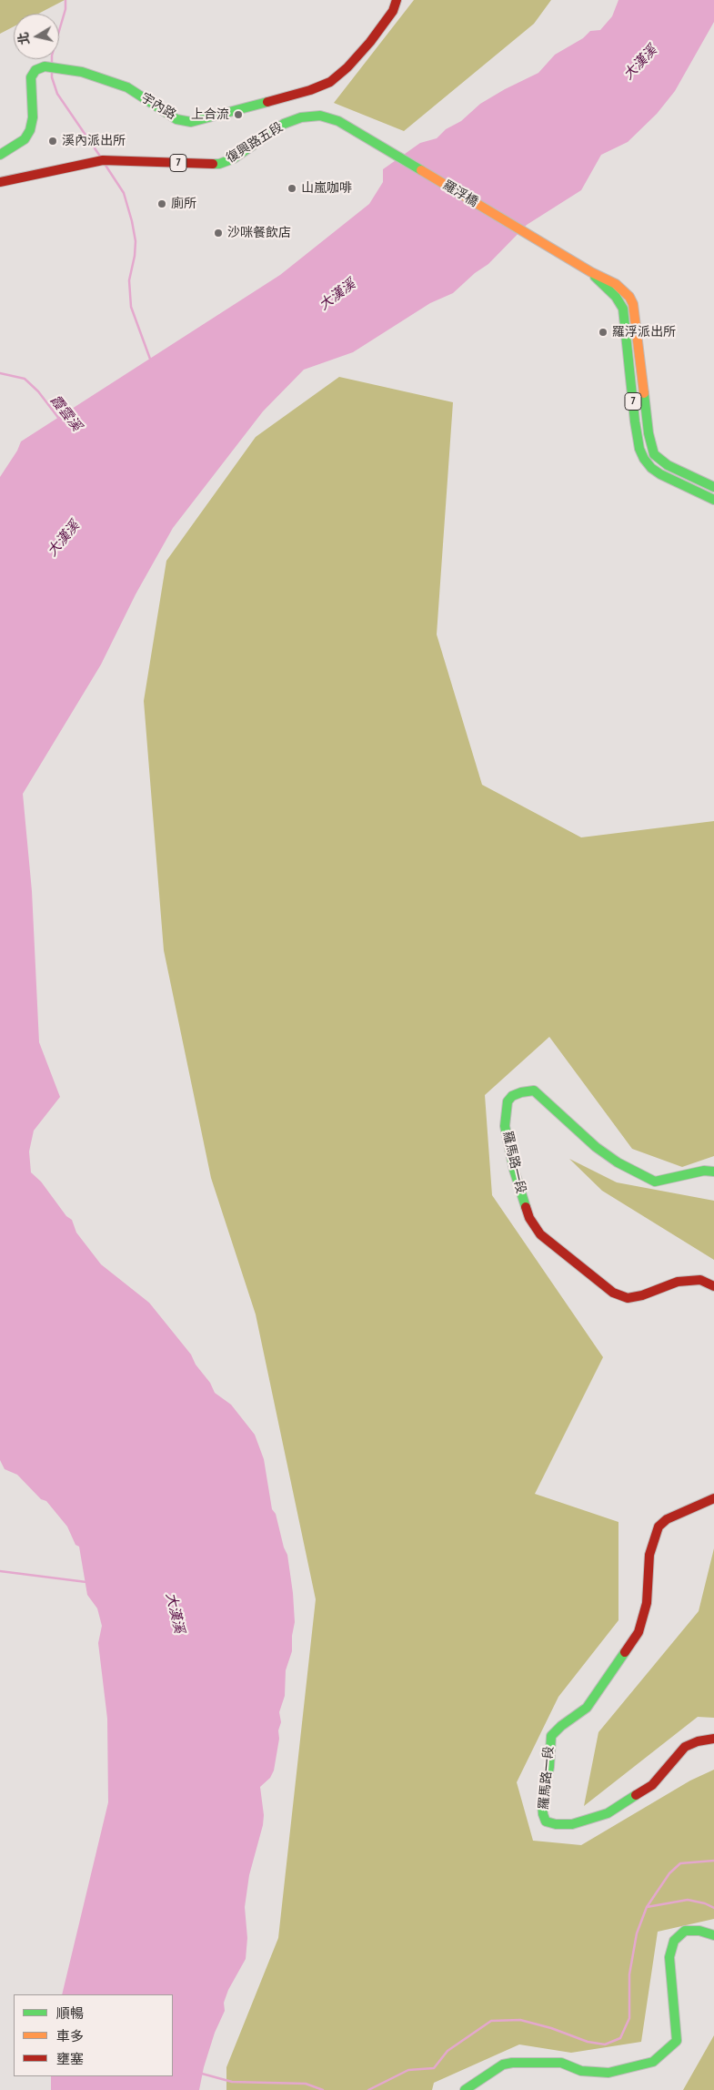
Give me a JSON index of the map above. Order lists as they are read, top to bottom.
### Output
{
  "streets": {
    "main road": [
      "宇內路",
      "復興路五段",
      "7",
      "羅浮橋",
      "羅馬路一段"
    ]
  },
  "crossings": [
    ["復興路五段", "羅浮橋"],
    ["7", "羅浮橋"]
  ],
  "water": ["大漢溪", "霞雲溪"],
  "places": [
    "上合流",
    "溪內派出所",
    "山嵐咖啡",
    "廁所",
    "沙咪餐飲店",
    "羅浮派出所"
  ],
  "legend": ["順暢", "車多", "壅塞"],
  "north": "left"
}
